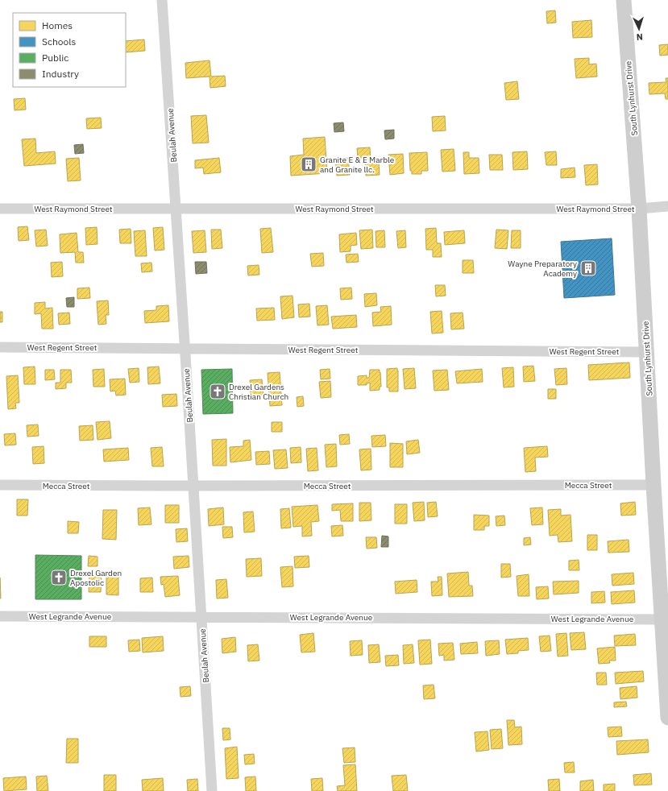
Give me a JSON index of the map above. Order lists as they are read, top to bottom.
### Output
{
  "streets": {
    "main road": ["South Lynhurst Drive"],
    "street": [
      "Beulah Avenue",
      "West Raymond Street",
      "West Regent Street",
      "Mecca Street",
      "West Legrande Avenue"
    ]
  },
  "crossings": [
    ["South Lynhurst Drive", "West Raymond Street"],
    ["South Lynhurst Drive", "West Regent Street"],
    ["South Lynhurst Drive", "Mecca Street"],
    ["South Lynhurst Drive", "West Legrande Avenue"],
    ["Beulah Avenue", "West Raymond Street"],
    ["Beulah Avenue", "West Regent Street"],
    ["Beulah Avenue", "Mecca Street"],
    ["Beulah Avenue", "West Legrande Avenue"]
  ],
  "places": {
    "building": ["Granite E & E Marble and Granite llc.", "Wayne Preparatory Academy"],
    "church": ["Drexel Gardens Christian Church", "Drexel Garden Apostolic"]
  },
  "legend": [
    "Homes",
    "Schools",
    "Public",
    "Industry"
  ],
  "north": "bottom"
}
